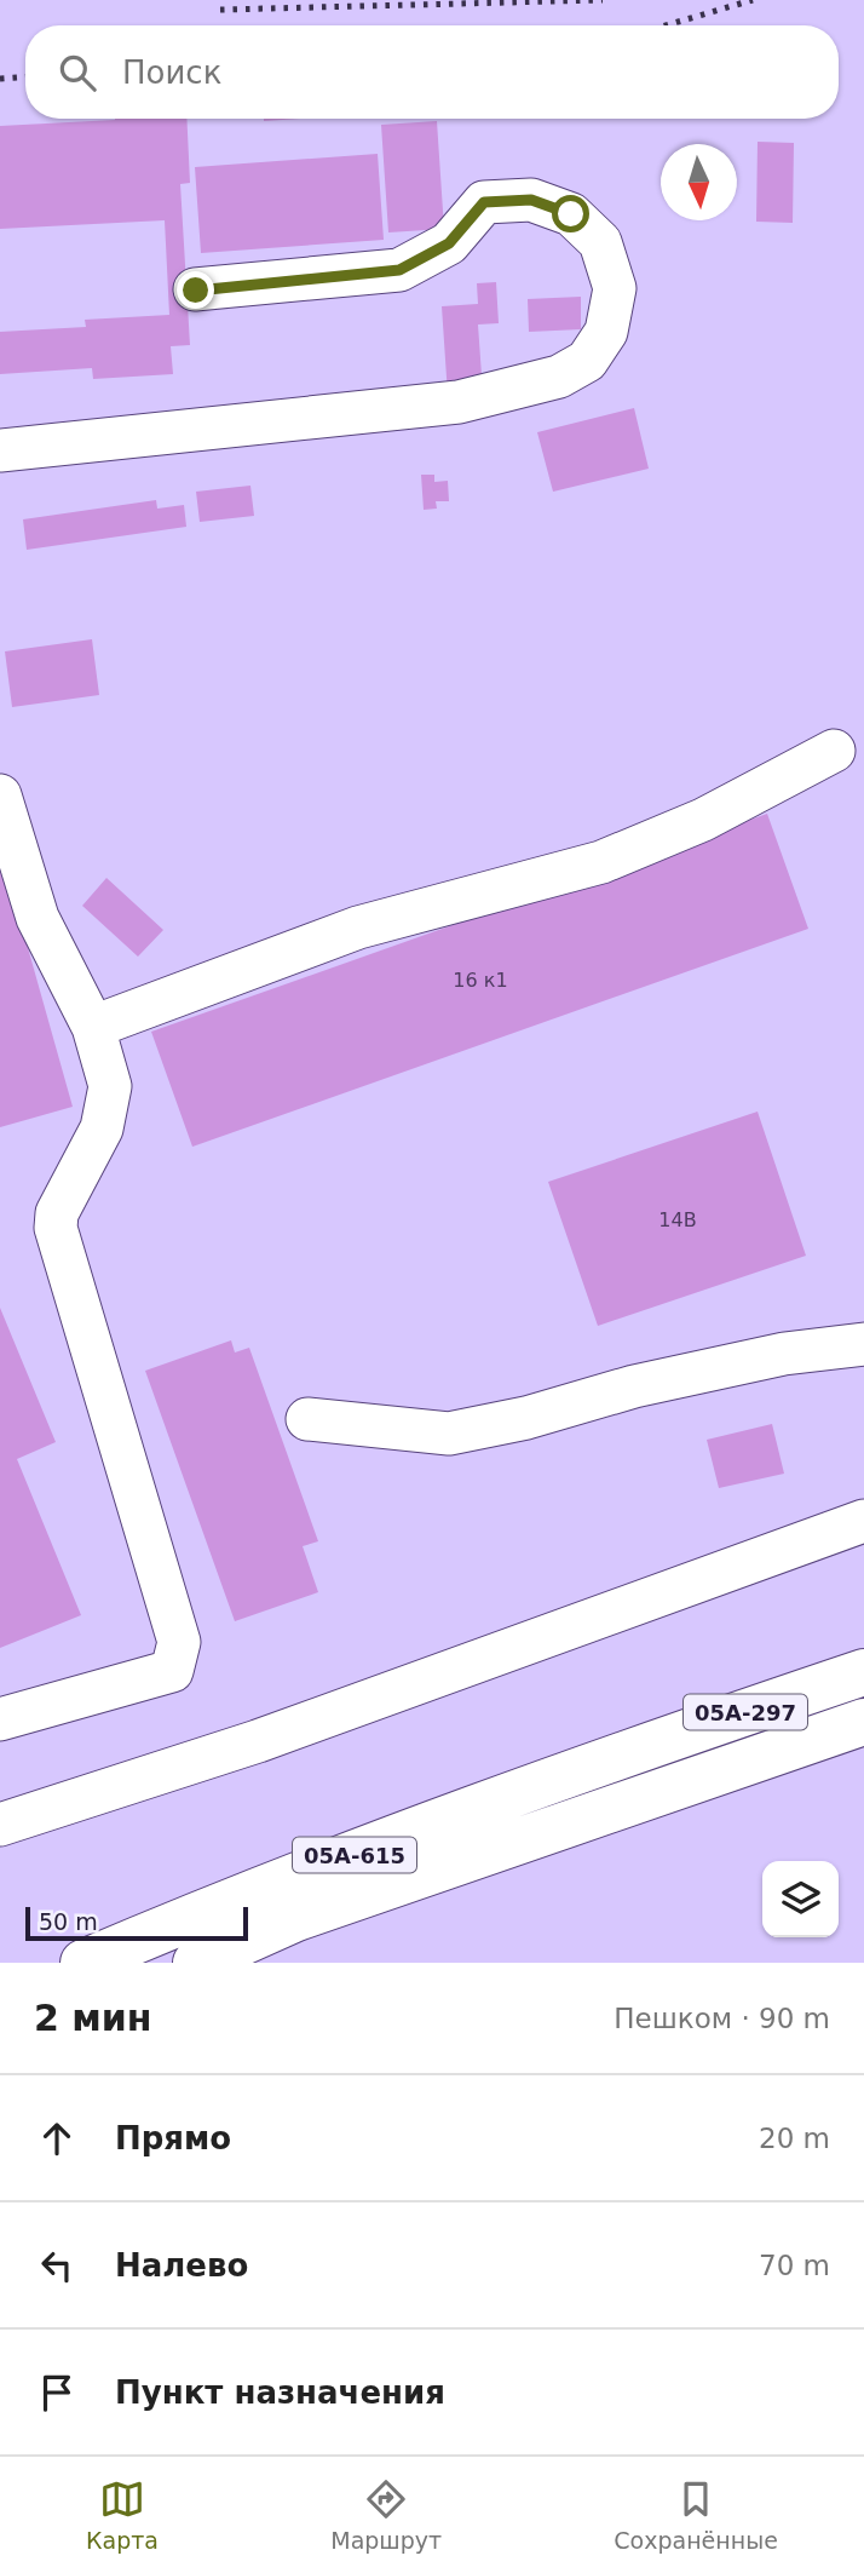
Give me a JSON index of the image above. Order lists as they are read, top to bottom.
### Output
{
  "streets": {
    "highway": ["05А-297", "05А-615"]
  },
  "crossings": [
    ["05А-297", "05А-615"]
  ],
  "house_numbers": ["16 к1", "14В"],
  "scale_bar": "50 m",
  "north": "bottom",
  "page": {
    "search": "Поиск",
    "scale": "50 m",
    "heading": ["2 мин", "Пешком · 90 m"],
    "list": [
      ["Прямо", "20 m"],
      ["Налево", "70 m"],
      "Пункт назначения"
    ],
    "nav": ["Карта", "Маршрут", "Сохранённые"]
  }
}
